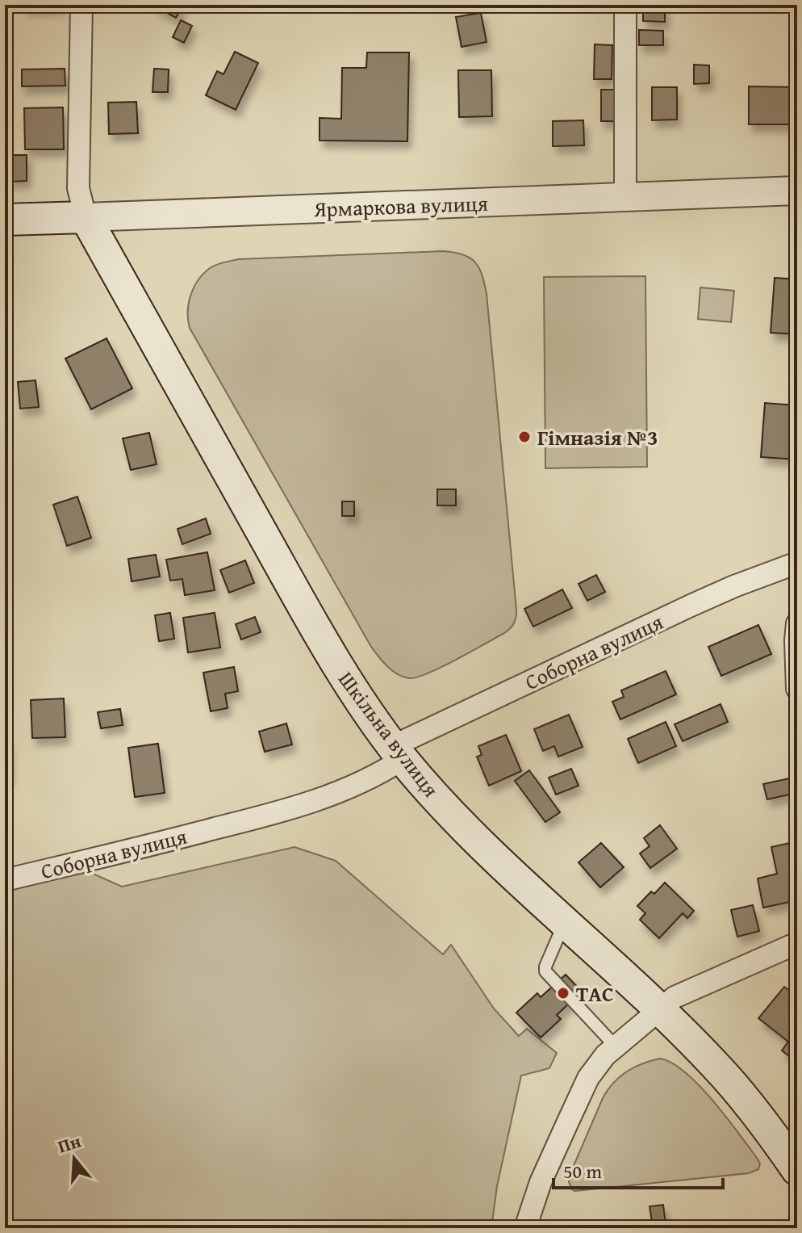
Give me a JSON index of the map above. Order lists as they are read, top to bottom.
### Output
{
  "streets": {
    "main road": ["Ярмаркова вулиця", "Шкільна вулиця"],
    "street": ["Соборна вулиця"]
  },
  "crossings": [
    ["Ярмаркова вулиця", "Шкільна вулиця"],
    ["Соборна вулиця", "Шкільна вулиця"]
  ],
  "places": ["Гімназія №3", "ТАС"],
  "scale_bar": "50 m",
  "north": "top"
}
